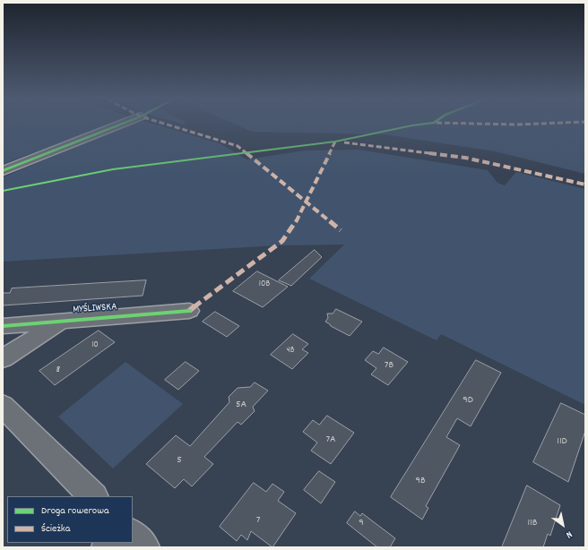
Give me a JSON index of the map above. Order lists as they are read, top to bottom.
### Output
{
  "streets": {
    "street": ["MYŚLIWSKA"]
  },
  "house_numbers": [
    "10B",
    "10",
    "4B",
    "7B",
    "8",
    "9D",
    "5A",
    "7A",
    "11D",
    "5",
    "9B",
    "7",
    "9",
    "11B"
  ],
  "legend": ["Droga rowerowa", "Ścieżka"],
  "north": "bottom right"
}
